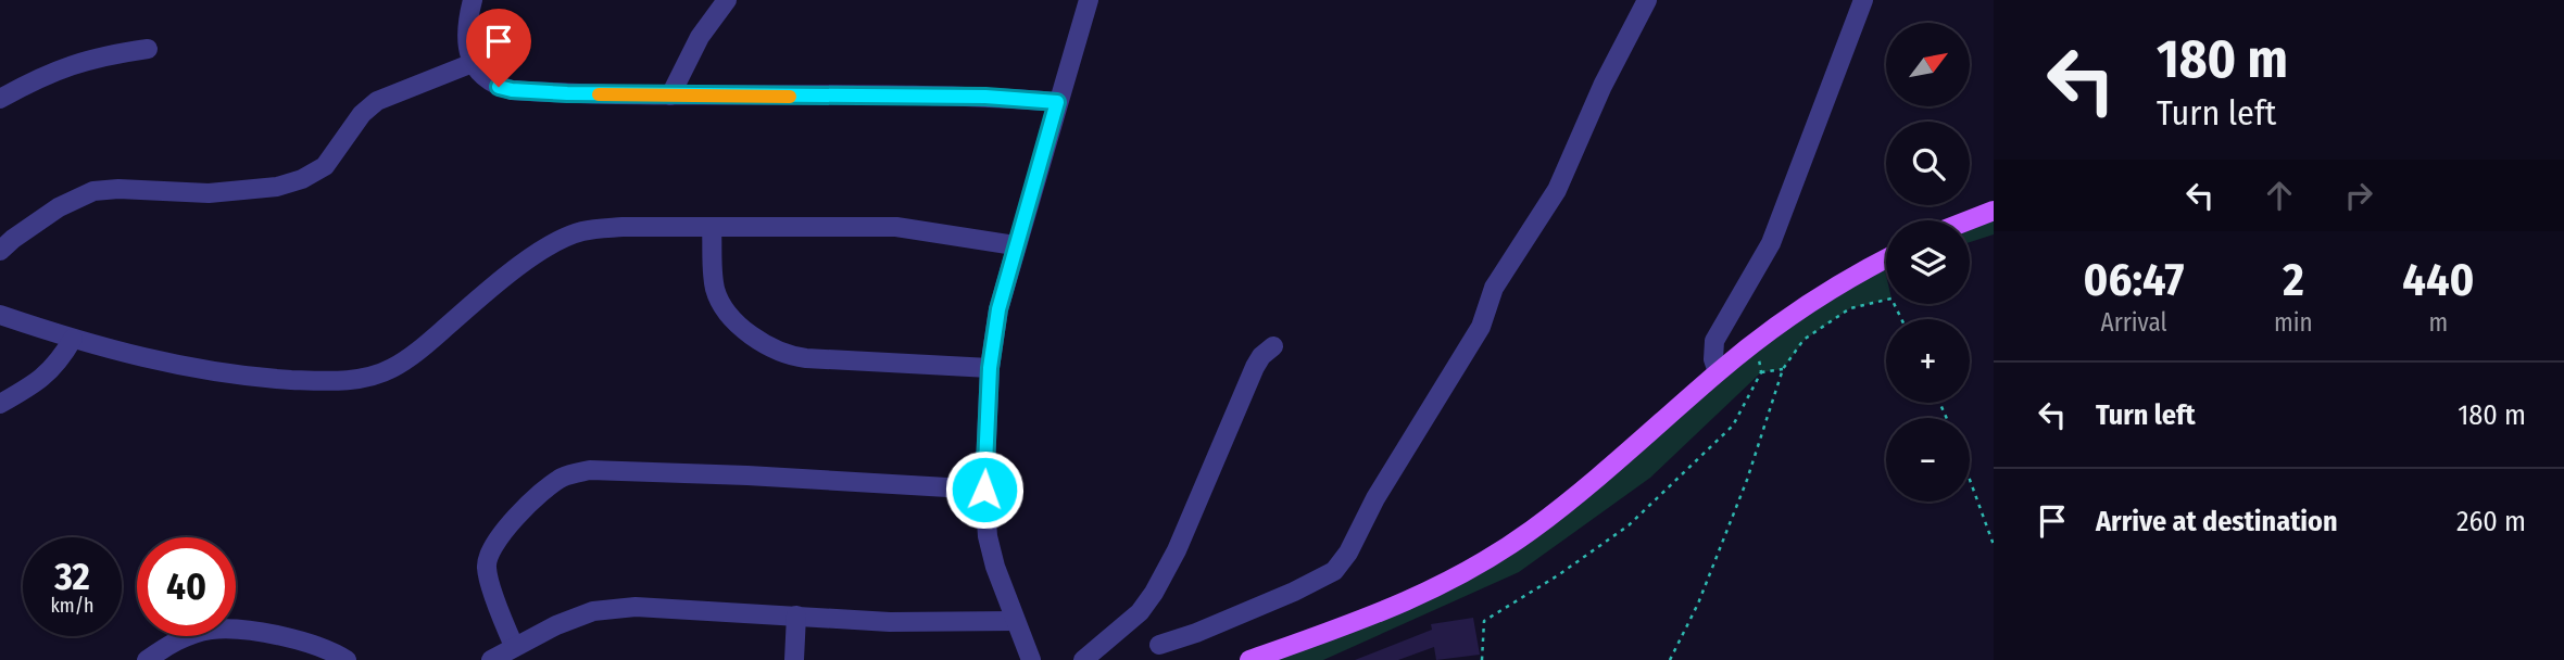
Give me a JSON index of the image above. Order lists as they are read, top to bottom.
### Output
{
  "north": "top right",
  "page": {
    "turn": ["180 m", "Turn left"],
    "map_buttons": ["+", "−"],
    "eta": [
      "06:47",
      "Arrival",
      "2",
      "min",
      "440",
      "m"
    ],
    "list": [
      {
        "name": "Turn left",
        "value": "180 m"
      },
      {
        "name": "Arrive at destination",
        "value": "260 m"
      }
    ],
    "speed": "32 km/h",
    "limit": "40"
  }
}
